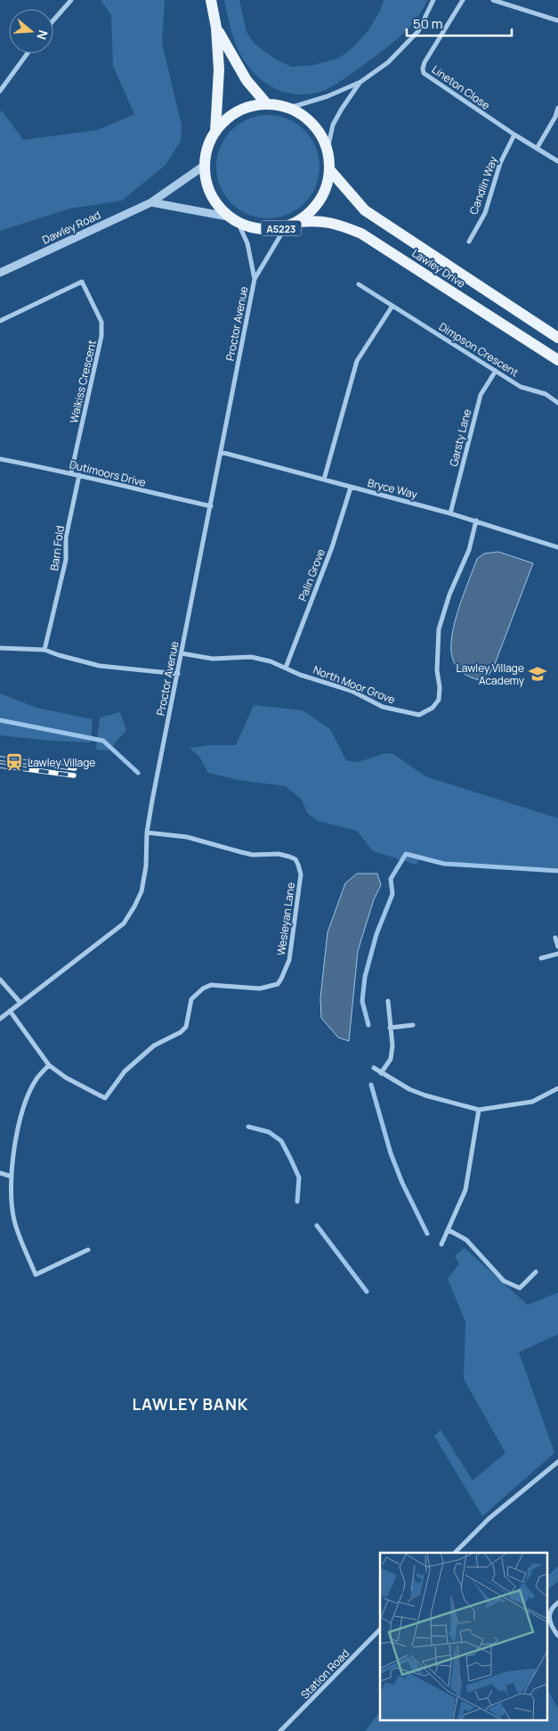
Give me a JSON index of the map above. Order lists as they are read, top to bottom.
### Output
{
  "streets": {
    "main road": ["A5223", "Lawley Drive"],
    "street": [
      "Lineton Close",
      "Candlin Way",
      "Dawley Road",
      "Proctor Avenue",
      "Dimpson Crescent",
      "Walkiss Crescent",
      "Garsty Lane",
      "Dutimoors Drive",
      "Bryce Way",
      "Barn Fold",
      "Palin Grove",
      "North Moor Grove",
      "Wesleyan Lane",
      "Station Road"
    ]
  },
  "crossings": [
    ["Lineton Close", "Candlin Way"],
    ["Dawley Road", "A5223"],
    ["Dawley Road", "Lawley Drive"],
    ["Dawley Road", "Proctor Avenue"],
    ["A5223", "Lawley Drive"],
    ["A5223", "Proctor Avenue"],
    ["Lawley Drive", "Proctor Avenue"],
    ["Proctor Avenue", "Dutimoors Drive"],
    ["Proctor Avenue", "Bryce Way"],
    ["Proctor Avenue", "North Moor Grove"],
    ["Proctor Avenue", "Wesleyan Lane"],
    ["Dimpson Crescent", "Garsty Lane"],
    ["Walkiss Crescent", "Dutimoors Drive"],
    ["Garsty Lane", "Bryce Way"],
    ["Dutimoors Drive", "Barn Fold"],
    ["Bryce Way", "Palin Grove"],
    ["Bryce Way", "North Moor Grove"],
    ["Palin Grove", "North Moor Grove"]
  ],
  "districts": ["LAWLEY BANK"],
  "places": {
    "school or university": ["Lawley Village Academy"],
    "station": ["Lawley Village"]
  },
  "scale_bar": "50 m",
  "north": "right"
}
